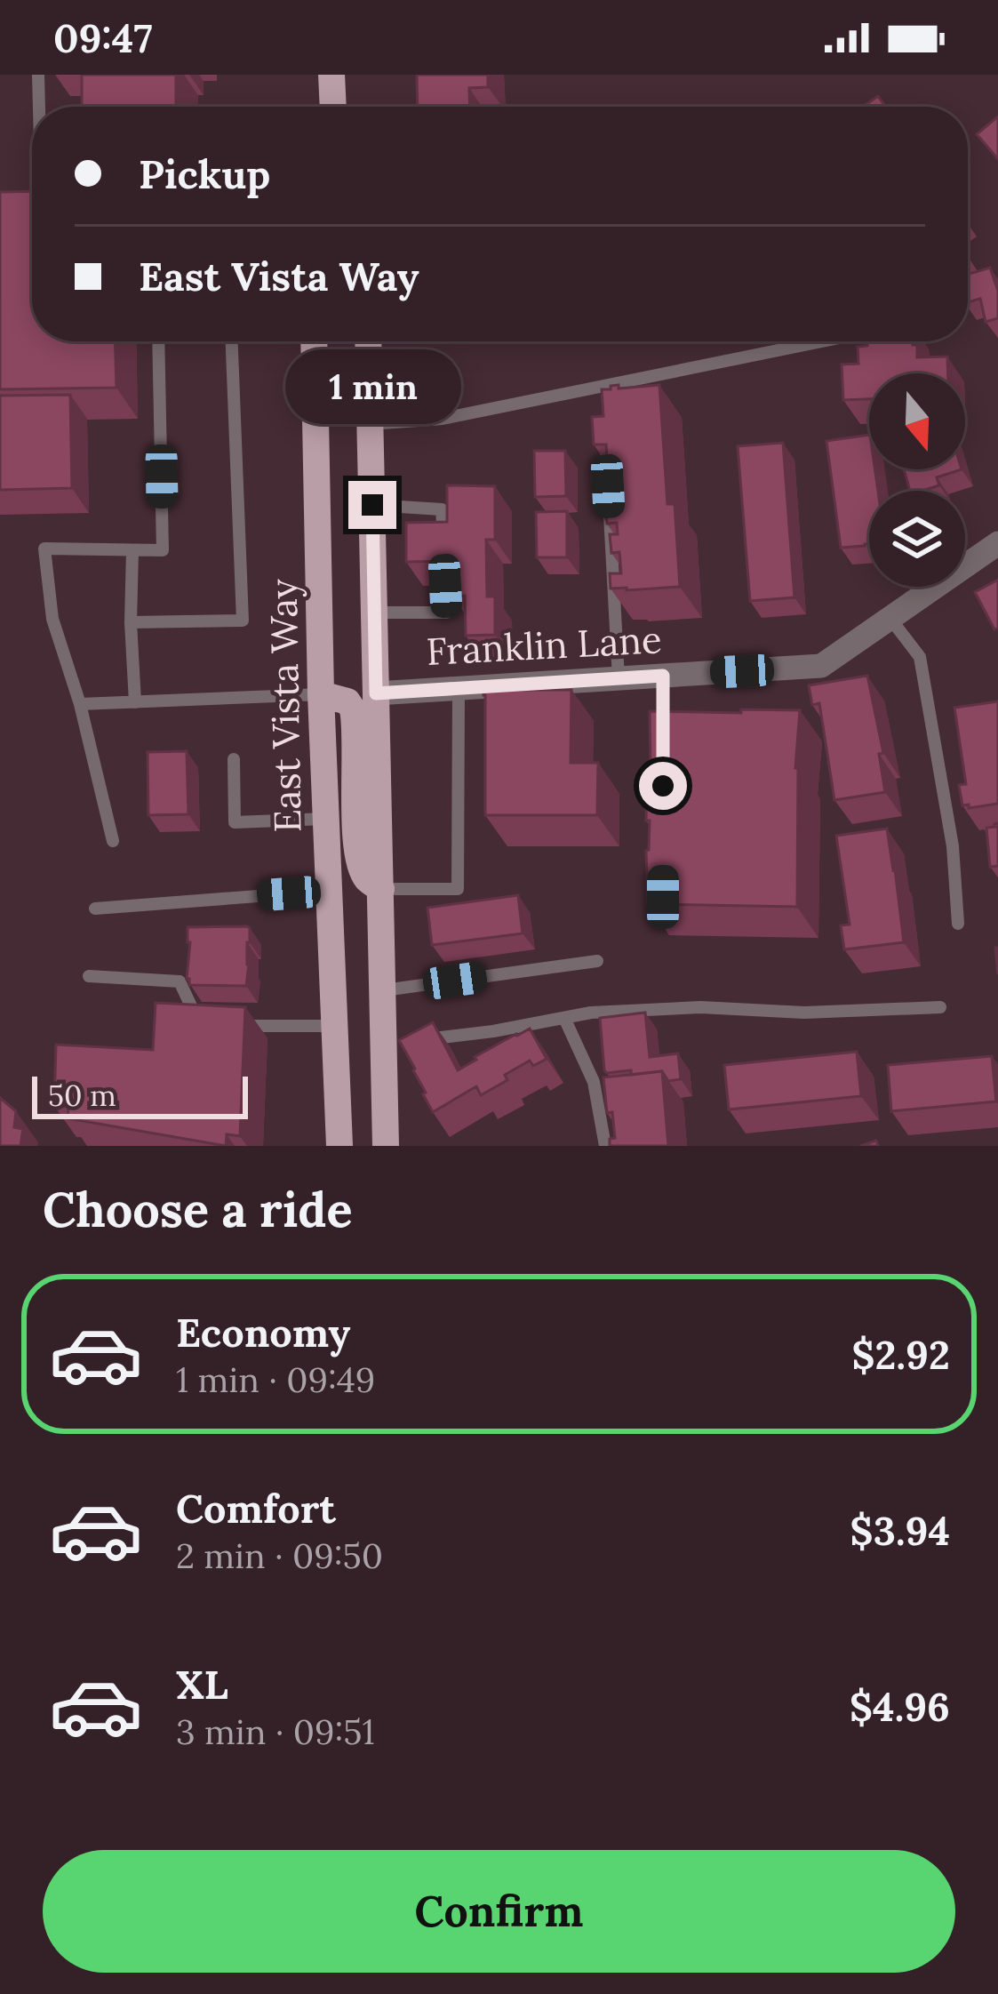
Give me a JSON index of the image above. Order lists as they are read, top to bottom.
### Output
{
  "streets": {
    "main road": ["East Vista Way"],
    "street": ["Franklin Lane"]
  },
  "scale_bar": "50 m",
  "north": "bottom",
  "page": {
    "status": "09:47",
    "banner": ["Pickup", "East Vista Way"],
    "bubble": "1 min",
    "scale": "50 m",
    "heading": "Choose a ride",
    "list": [
      {
        "name": "Economy",
        "note": "1 min · 09:49",
        "value": "$2.92"
      },
      {
        "name": "Comfort",
        "note": "2 min · 09:50",
        "value": "$3.94"
      },
      {
        "name": "XL",
        "note": "3 min · 09:51",
        "value": "$4.96"
      }
    ],
    "buttons": "Confirm"
  }
}
